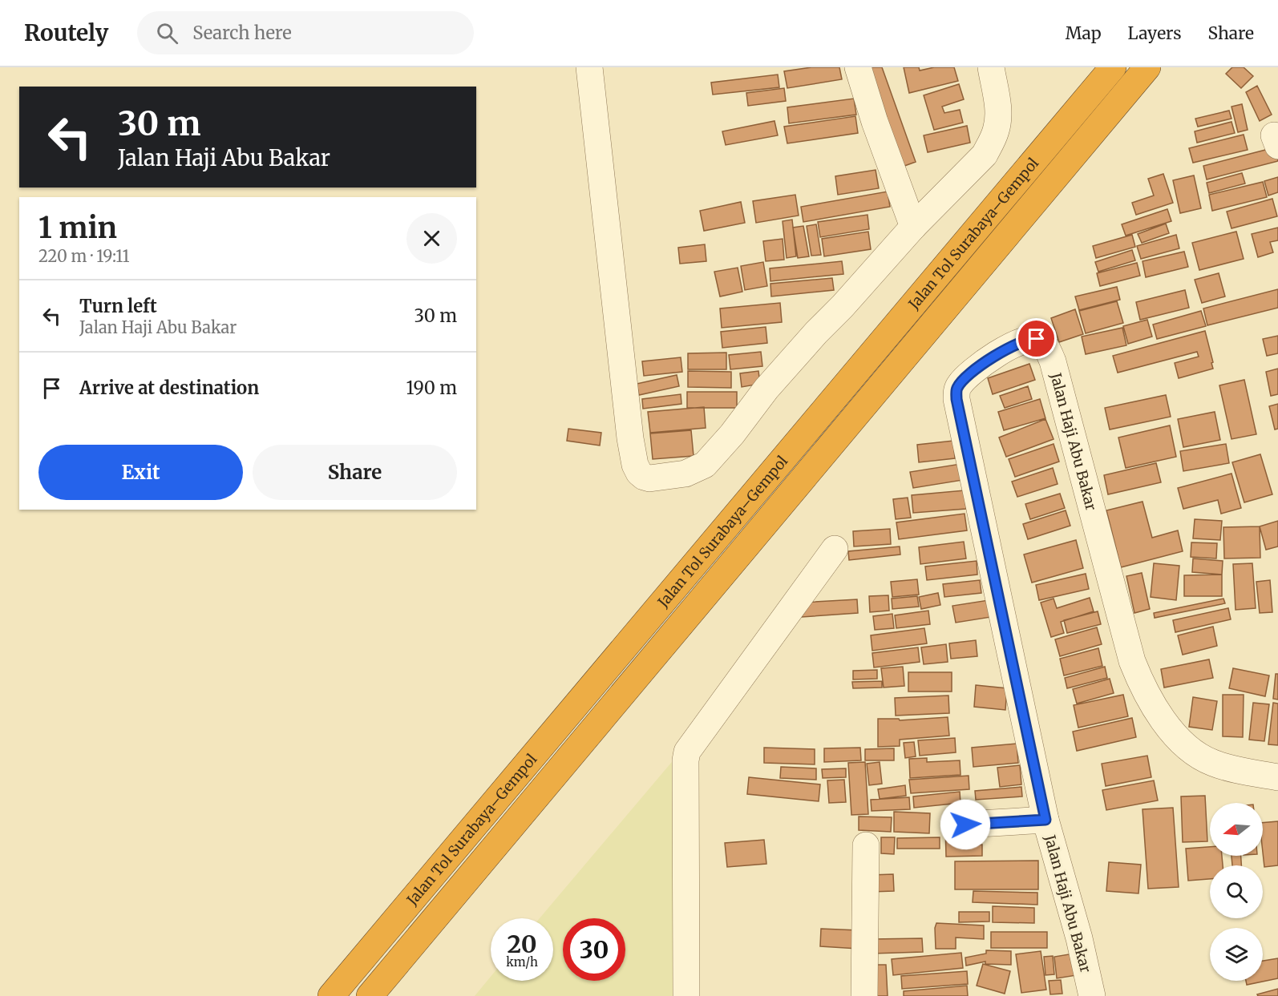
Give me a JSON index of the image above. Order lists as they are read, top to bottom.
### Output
{
  "streets": {
    "highway": ["Jalan Tol Surabaya–Gempol"],
    "street": ["Jalan Haji Abu Bakar"]
  },
  "north": "left",
  "page": {
    "header": "Routely",
    "search": "Search here",
    "nav": ["Map", "Layers", "Share"],
    "turn": ["30 m", "Jalan Haji Abu Bakar"],
    "heading": ["1 min", "220 m · 19:11"],
    "list": [
      {
        "name": "Turn left",
        "note": "Jalan Haji Abu Bakar",
        "value": "30 m"
      },
      {
        "name": "Arrive at destination",
        "value": "190 m"
      }
    ],
    "buttons": ["Exit", "Share"],
    "speed": "20 km/h",
    "limit": "30"
  }
}
